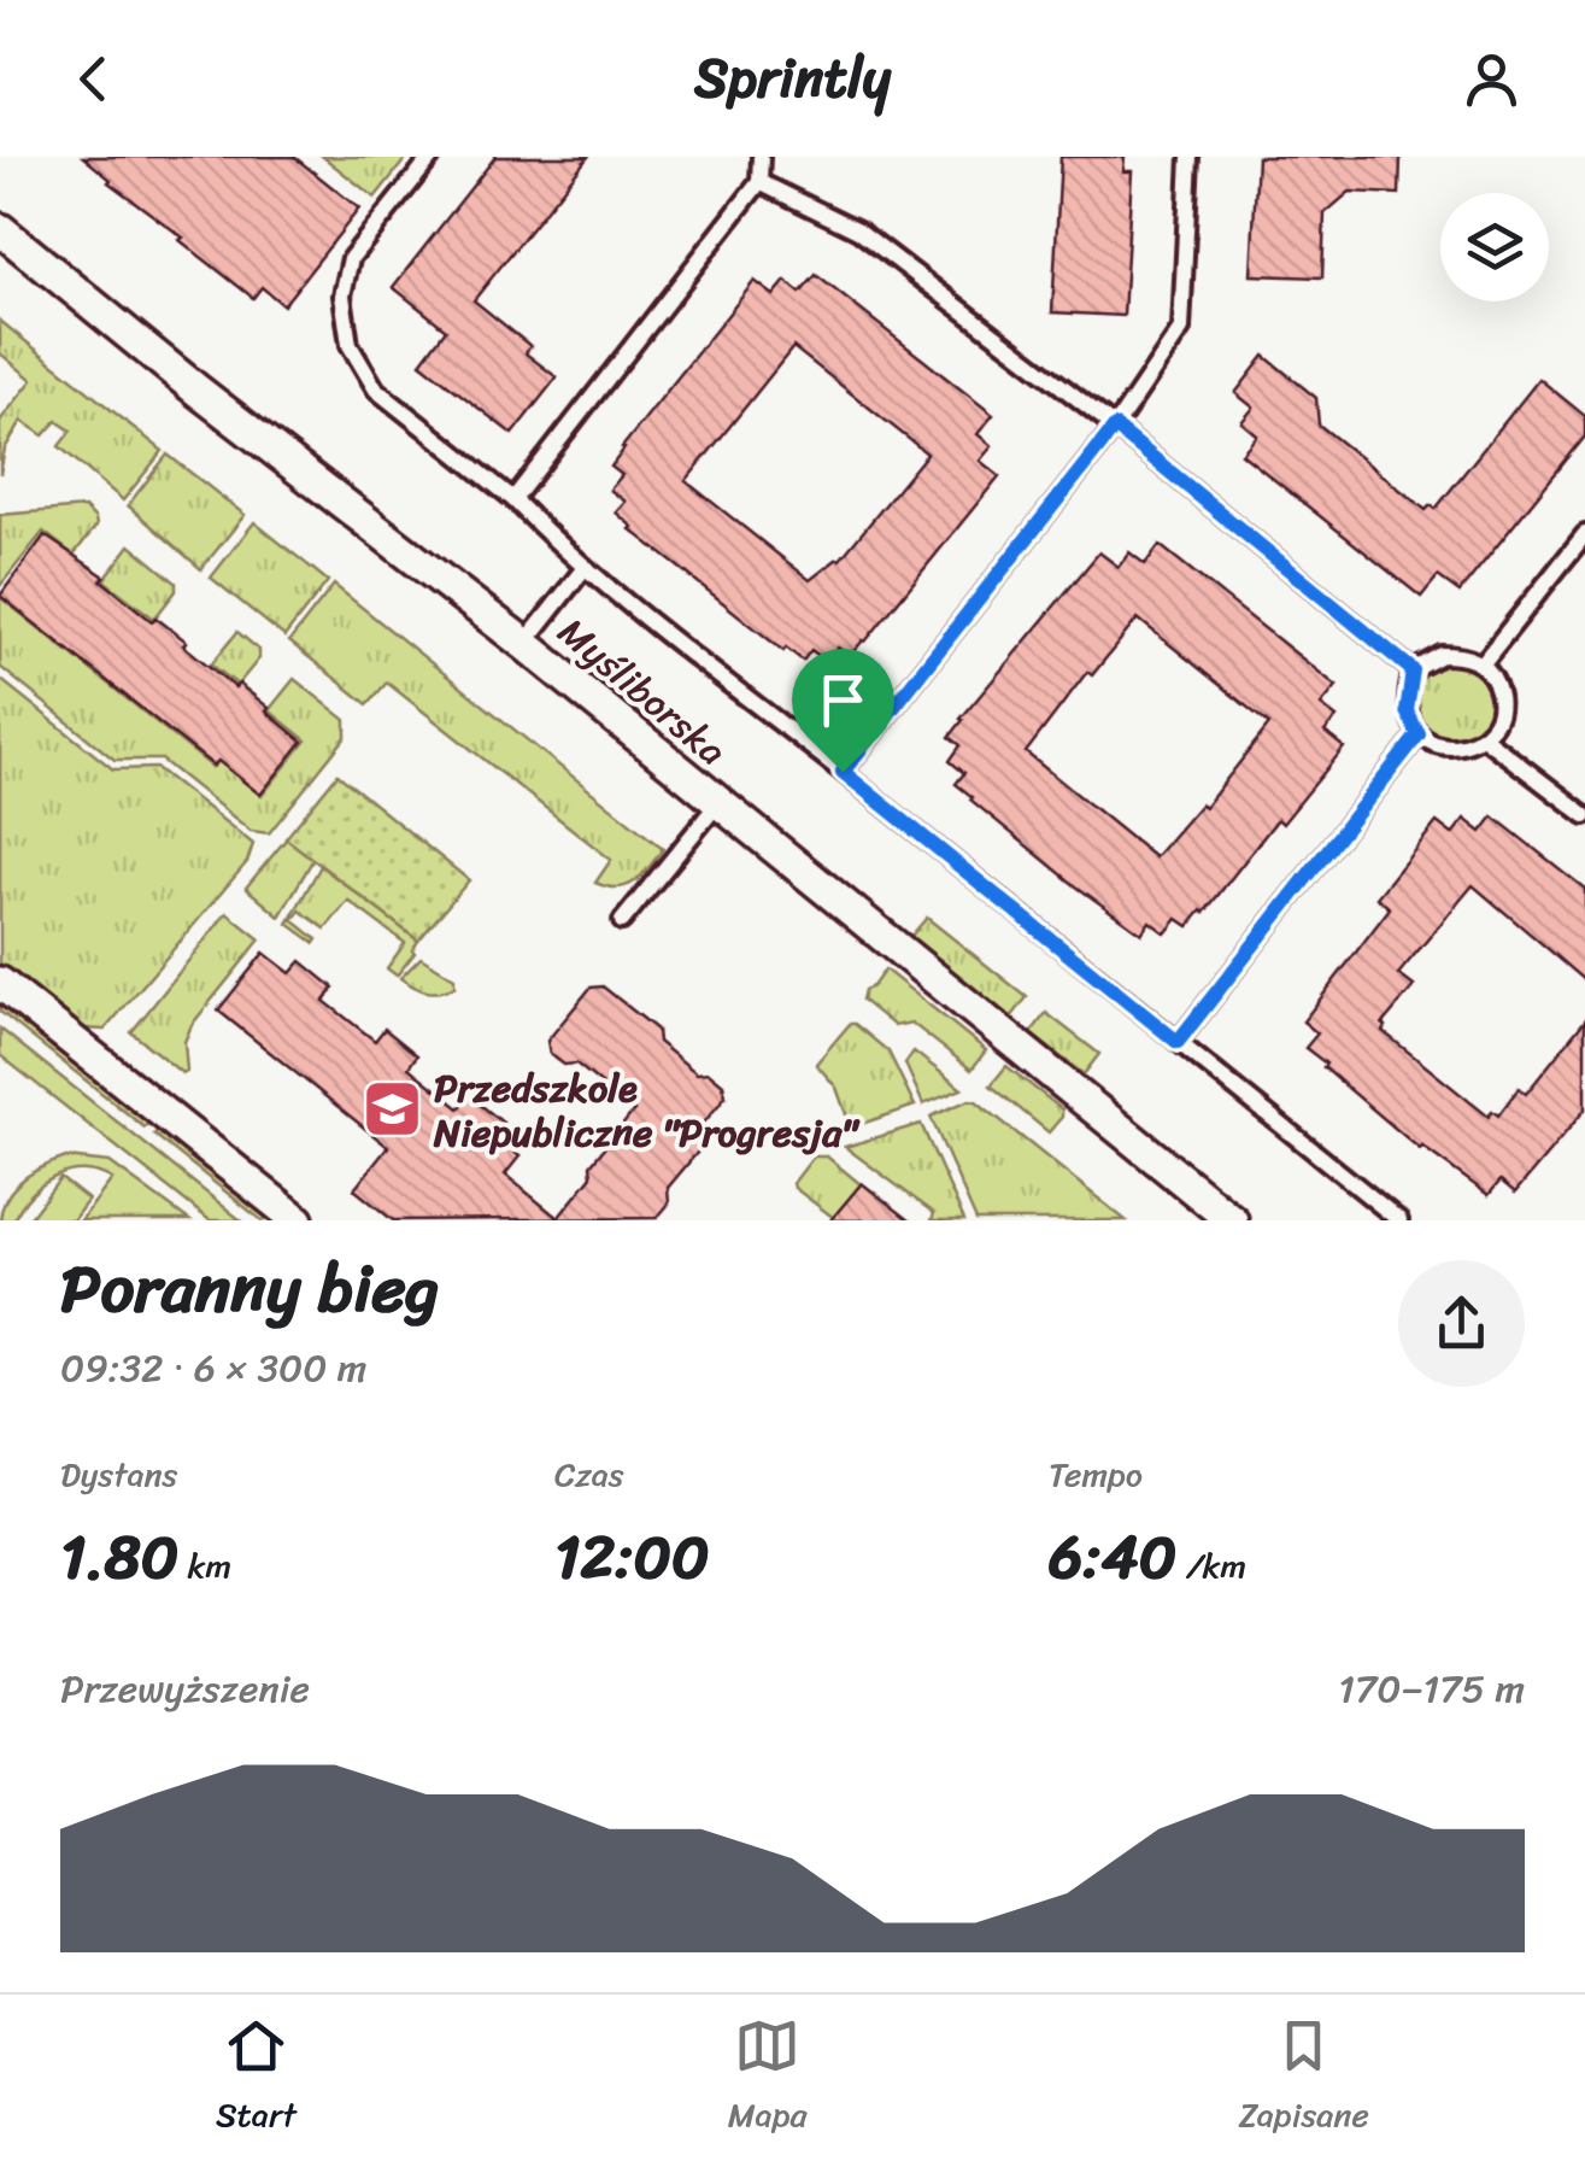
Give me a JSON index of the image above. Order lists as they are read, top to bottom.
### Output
{
  "streets": {
    "street": ["Myśliborska"]
  },
  "places": {
    "school or university": ["Przedszkole Niepubliczne \"Progresja\""]
  },
  "page": {
    "header": "Sprintly",
    "heading": ["Poranny bieg", "09:32 · 6 × 300 m"],
    "stats": [
      ["Dystans", "1.80 km"],
      ["Czas", "12:00"],
      ["Tempo", "6:40 /km"]
    ],
    "chart": ["Przewyższenie", "170–175 m"],
    "tabs": ["Start", "Mapa", "Zapisane"]
  }
}
